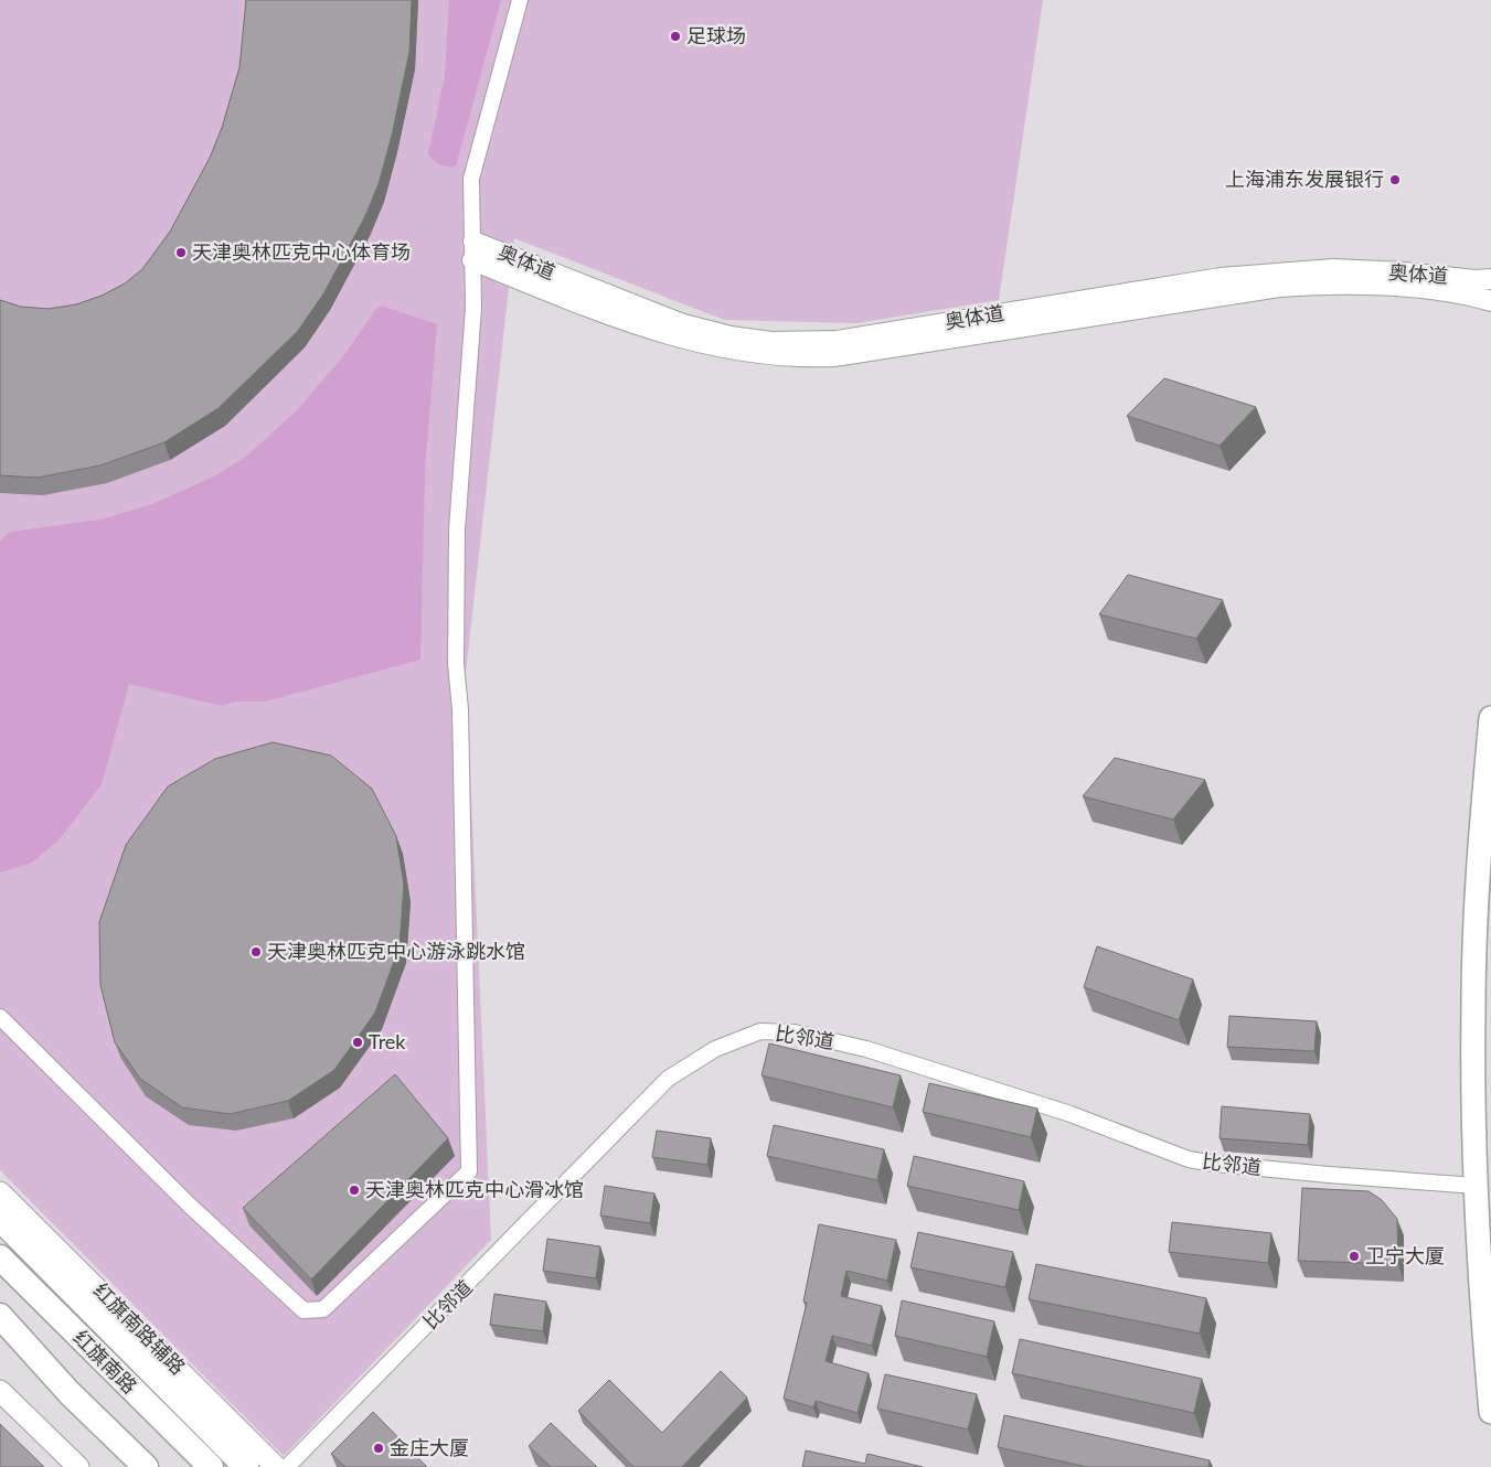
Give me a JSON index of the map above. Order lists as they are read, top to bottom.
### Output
{
  "streets": {
    "highway": ["红旗南路"],
    "main road": ["红旗南路辅路"],
    "street": ["奥体道", "比邻道"]
  },
  "places": [
    "足球场",
    "上海浦东发展银行",
    "天津奥林匹克中心体育场",
    "天津奥林匹克中心游泳跳水馆",
    "Trek",
    "天津奥林匹克中心滑冰馆",
    "卫宁大厦",
    "金庄大厦"
  ]
}
